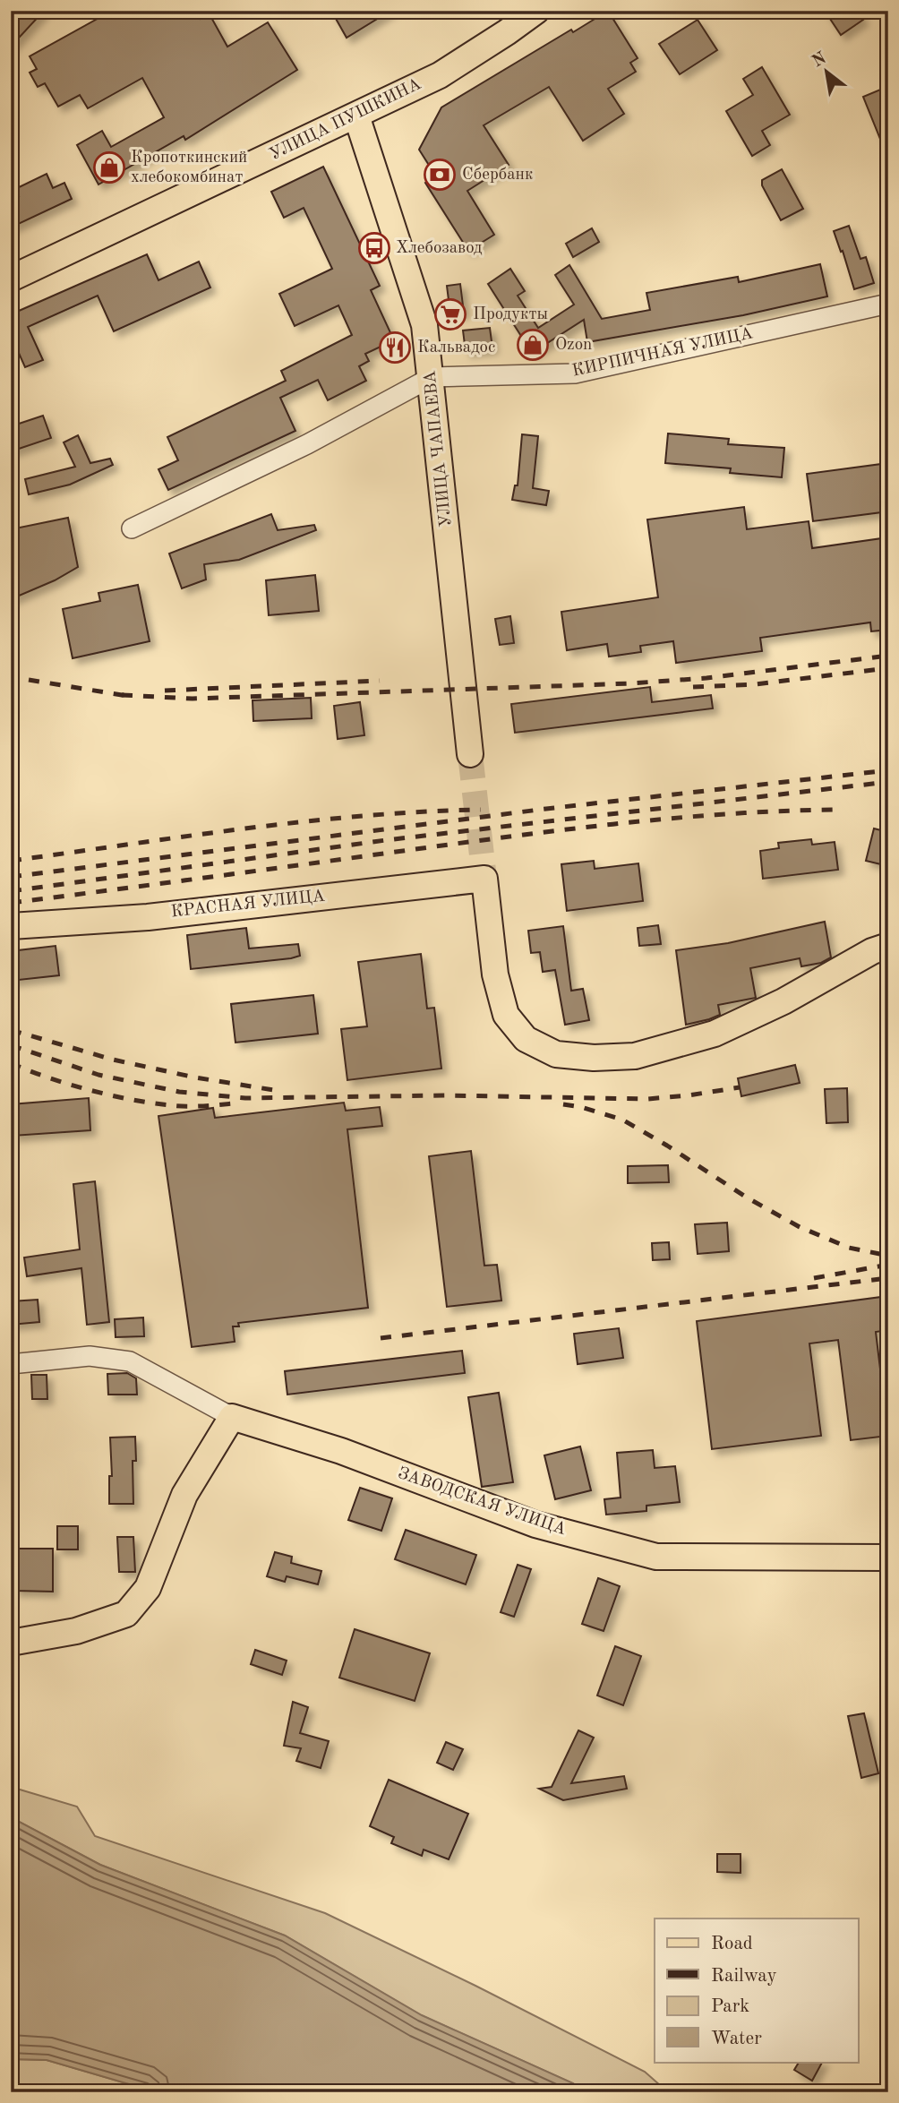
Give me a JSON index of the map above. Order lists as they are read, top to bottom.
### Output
{
  "streets": {
    "main road": [
      "УЛИЦА ПУШКИНА",
      "УЛИЦА ЧАПАЕВА",
      "КРАСНАЯ УЛИЦА",
      "ЗАВОДСКАЯ УЛИЦА"
    ],
    "street": ["КИРПИЧНАЯ УЛИЦА"]
  },
  "crossings": [
    ["УЛИЦА ПУШКИНА", "УЛИЦА ЧАПАЕВА"],
    ["КИРПИЧНАЯ УЛИЦА", "УЛИЦА ЧАПАЕВА"]
  ],
  "places": {
    "shop": ["Кропоткинский хлебокомбинат", "Ozon"],
    "bank": ["Сбербанк"],
    "bus stop": ["Хлебозавод"],
    "supermarket": ["Продукты"],
    "restaurant": ["Кальвадос"]
  },
  "legend": [
    "Road",
    "Railway",
    "Park",
    "Water"
  ],
  "north": "top left"
}
